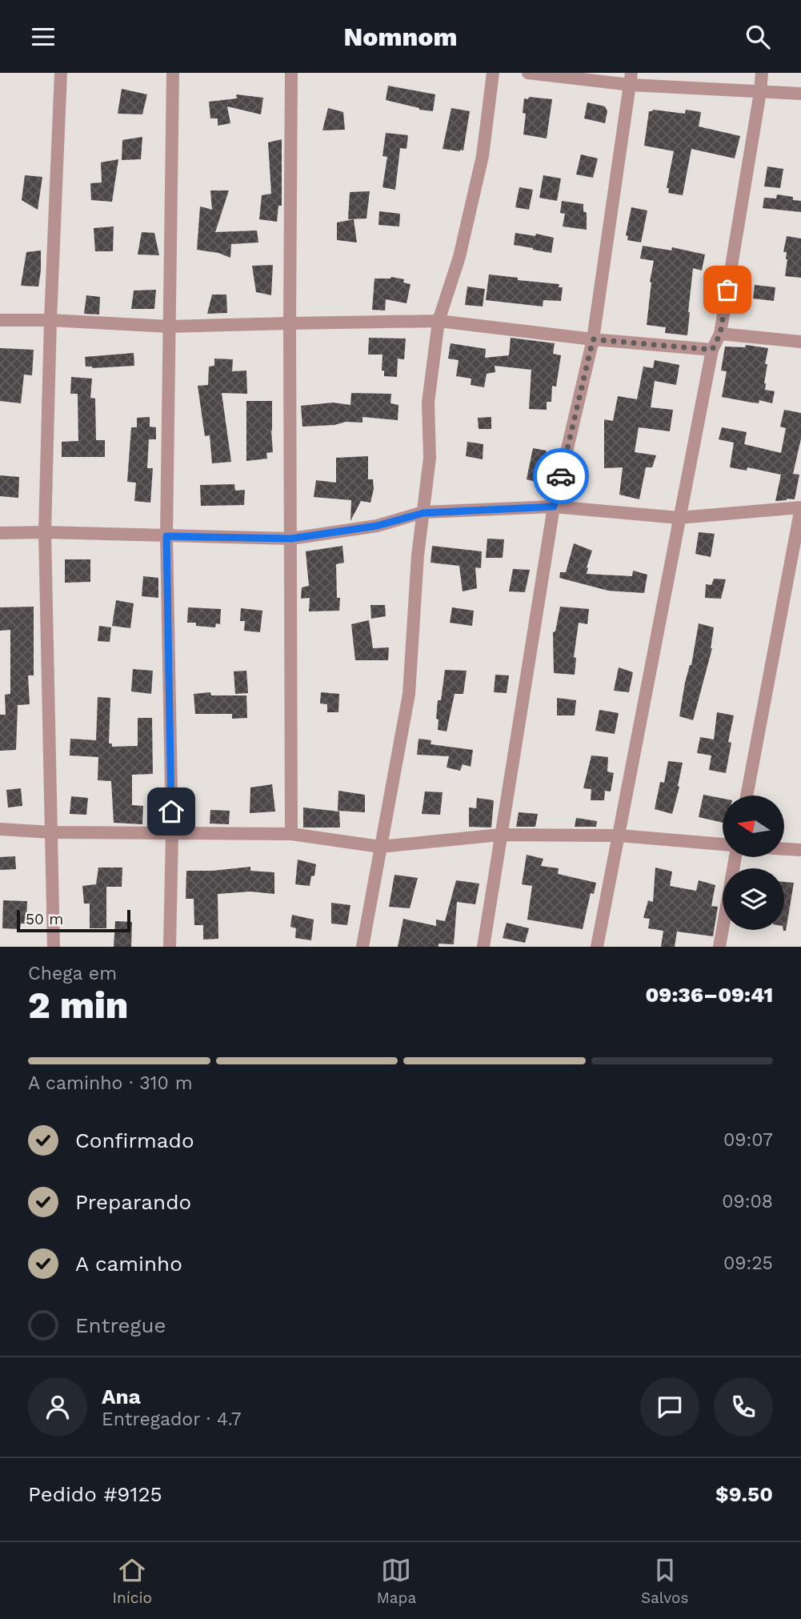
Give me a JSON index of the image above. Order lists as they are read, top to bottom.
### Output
{
  "scale_bar": "50 m",
  "north": "left",
  "page": {
    "header": "Nomnom",
    "scale": "50 m",
    "heading": ["2 min", "Chega em", "09:36–09:41"],
    "panel": [
      "Ana",
      "Entregador · 4.7",
      "Pedido #9125",
      "$9.50"
    ],
    "bar": "A caminho · 310 m",
    "list": [
      ["Confirmado", "09:07"],
      ["Preparando", "09:08"],
      ["A caminho", "09:25"],
      "Entregue"
    ],
    "tabs": ["Início", "Mapa", "Salvos"]
  }
}
